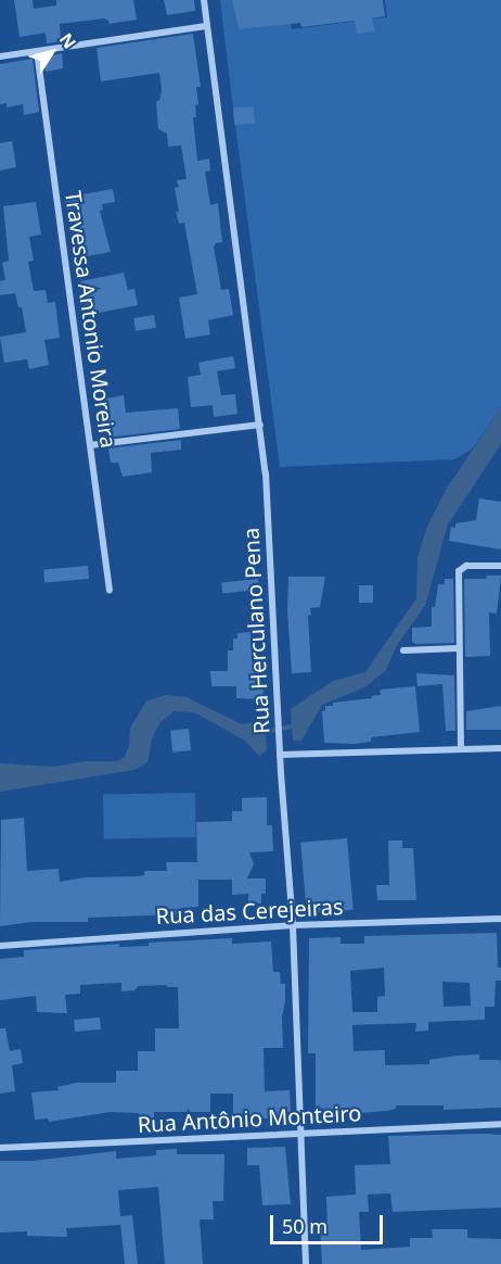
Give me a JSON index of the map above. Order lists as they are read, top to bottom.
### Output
{
  "streets": {
    "street": [
      "Travessa Antonio Moreira",
      "Rua Herculano Pena",
      "Rua das Cerejeiras",
      "Rua Antônio Monteiro"
    ]
  },
  "crossings": [
    ["Rua Herculano Pena", "Rua das Cerejeiras"],
    ["Rua Herculano Pena", "Rua Antônio Monteiro"]
  ],
  "scale_bar": "50 m",
  "north": "top right"
}
